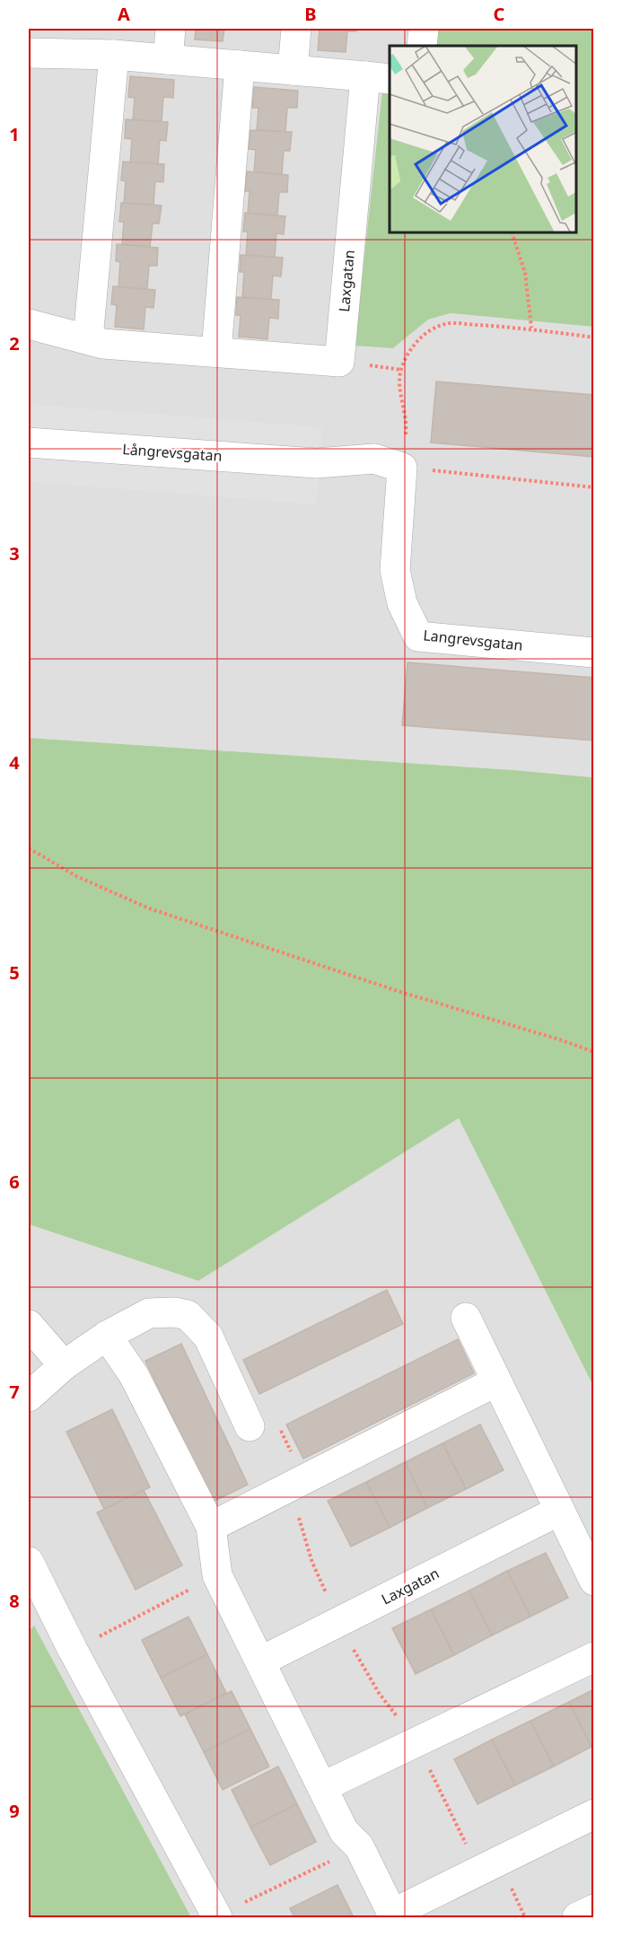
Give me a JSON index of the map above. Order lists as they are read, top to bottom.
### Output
{
  "streets": {
    "street": ["Laxgatan", "Långrevsgatan", "Langrevsgatan"]
  },
  "crossings": [
    ["Långrevsgatan", "Langrevsgatan"]
  ],
  "grid": {
    "columns": ["A", "B", "C"],
    "rows": [
      "1",
      "2",
      "3",
      "4",
      "5",
      "6",
      "7",
      "8",
      "9"
    ]
  }
}
